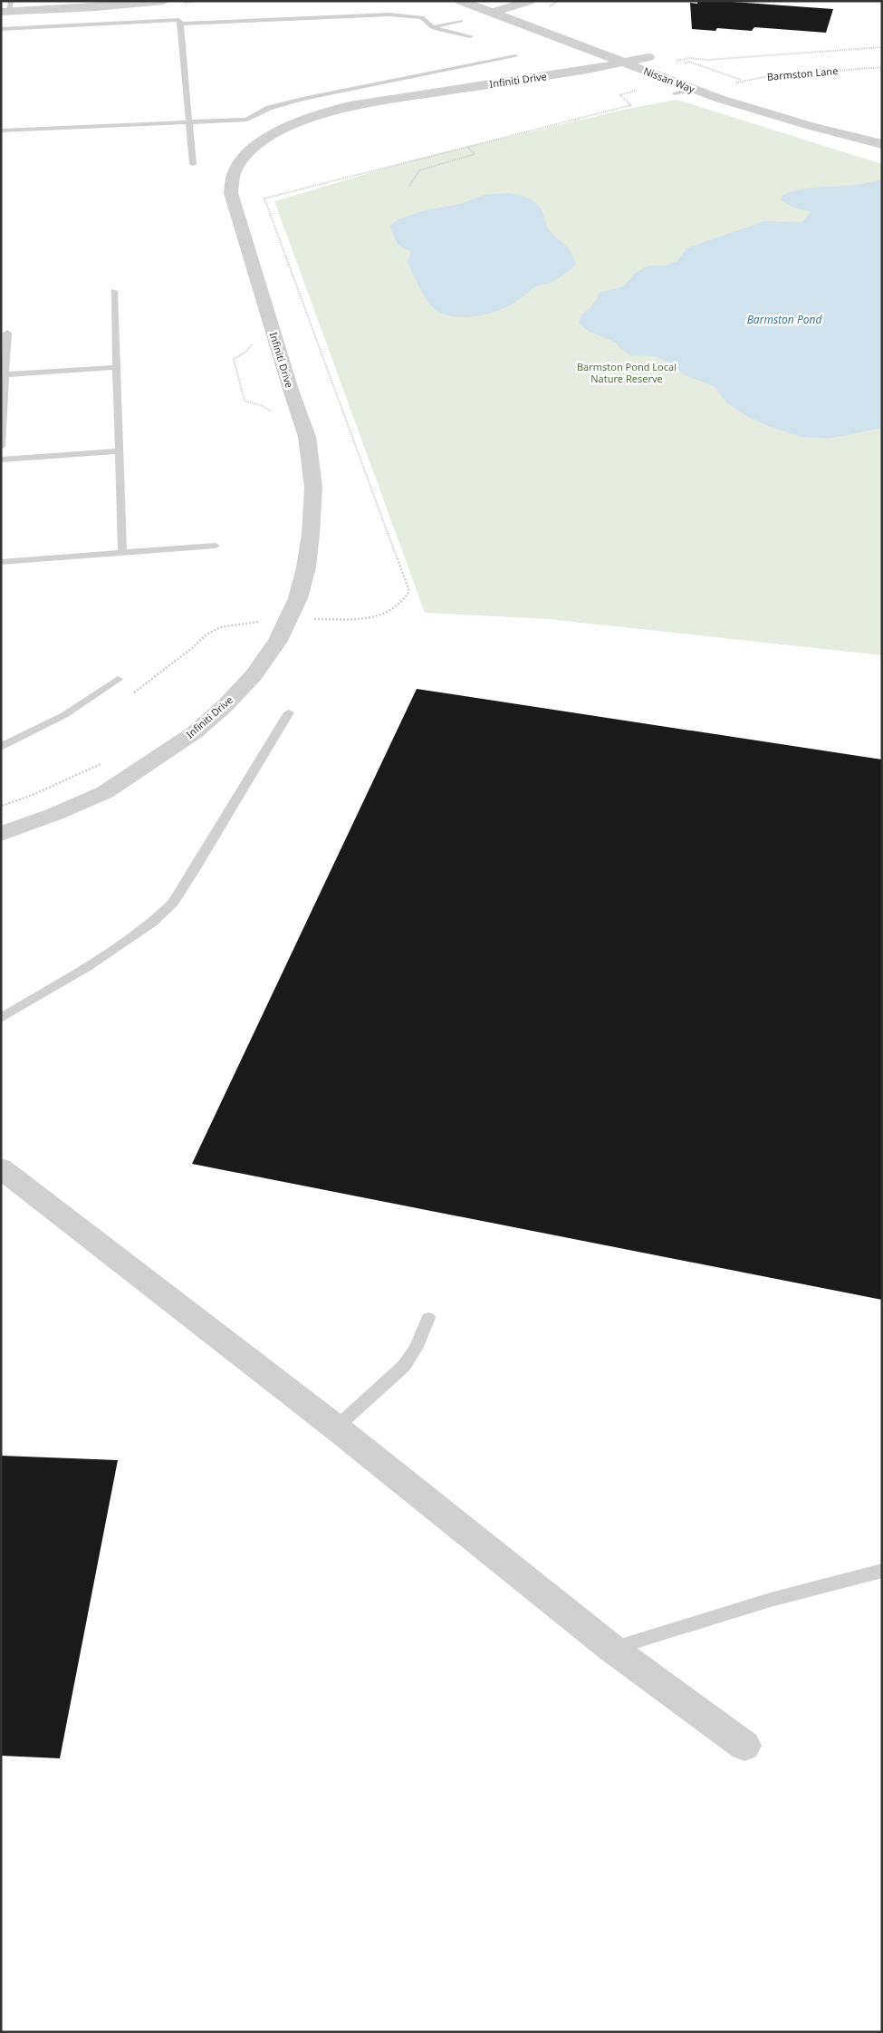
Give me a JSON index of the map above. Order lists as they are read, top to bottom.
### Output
{
  "streets": {
    "street": ["Infiniti Drive", "Nissan Way"],
    "path": ["Barmston Lane"]
  },
  "crossings": [
    ["Barmston Lane", "Nissan Way"],
    ["Infiniti Drive", "Nissan Way"]
  ],
  "water": ["Barmston Pond"],
  "parks": ["Barmston Pond Local Nature Reserve"]
}
